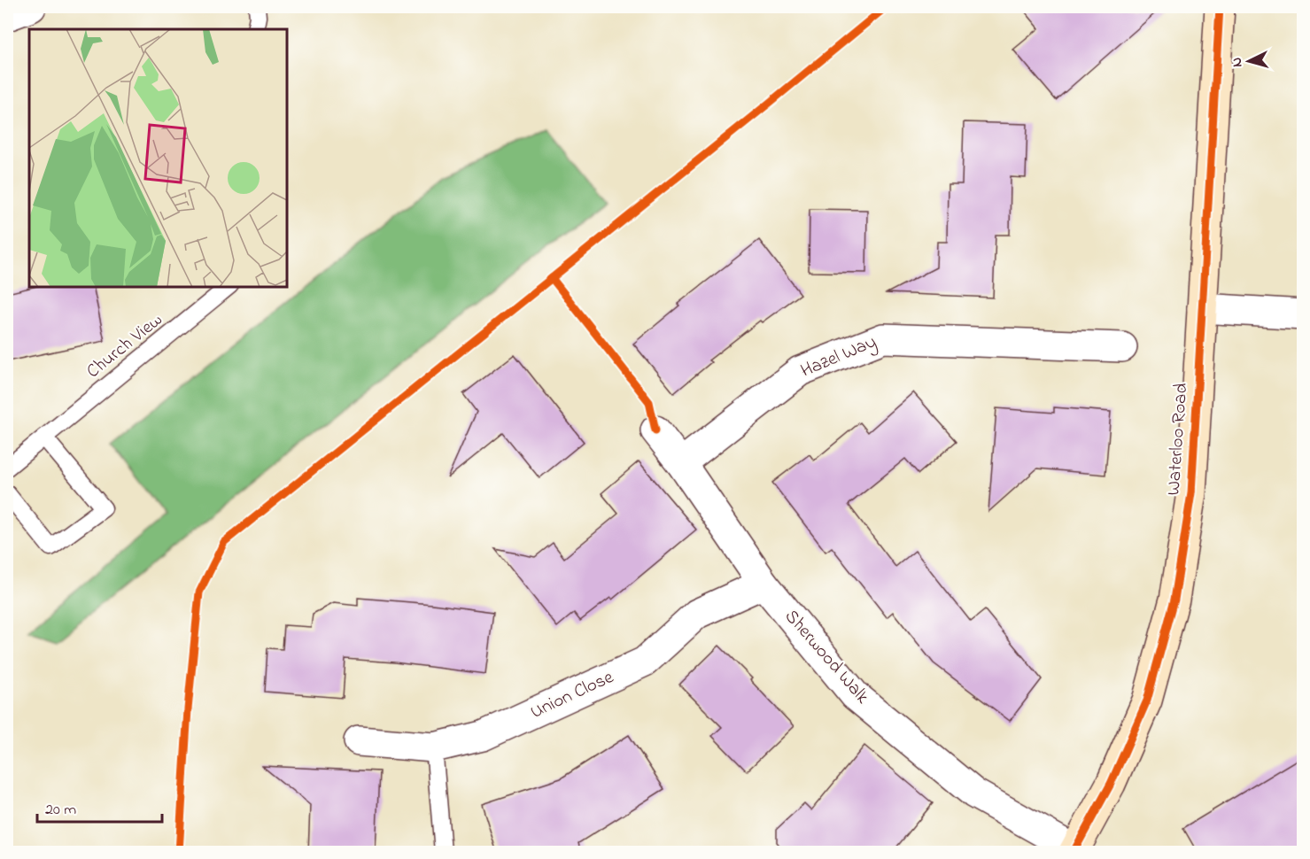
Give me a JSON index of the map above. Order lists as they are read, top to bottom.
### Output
{
  "streets": {
    "street": [
      "Hazel Way",
      "Waterloo Road",
      "Sherwood Walk",
      "Union Close"
    ],
    "lane": ["Church View"]
  },
  "crossings": [
    ["Hazel Way", "Sherwood Walk"],
    ["Waterloo Road", "Sherwood Walk"],
    ["Sherwood Walk", "Union Close"]
  ],
  "scale_bar": "20 m",
  "north": "left"
}
